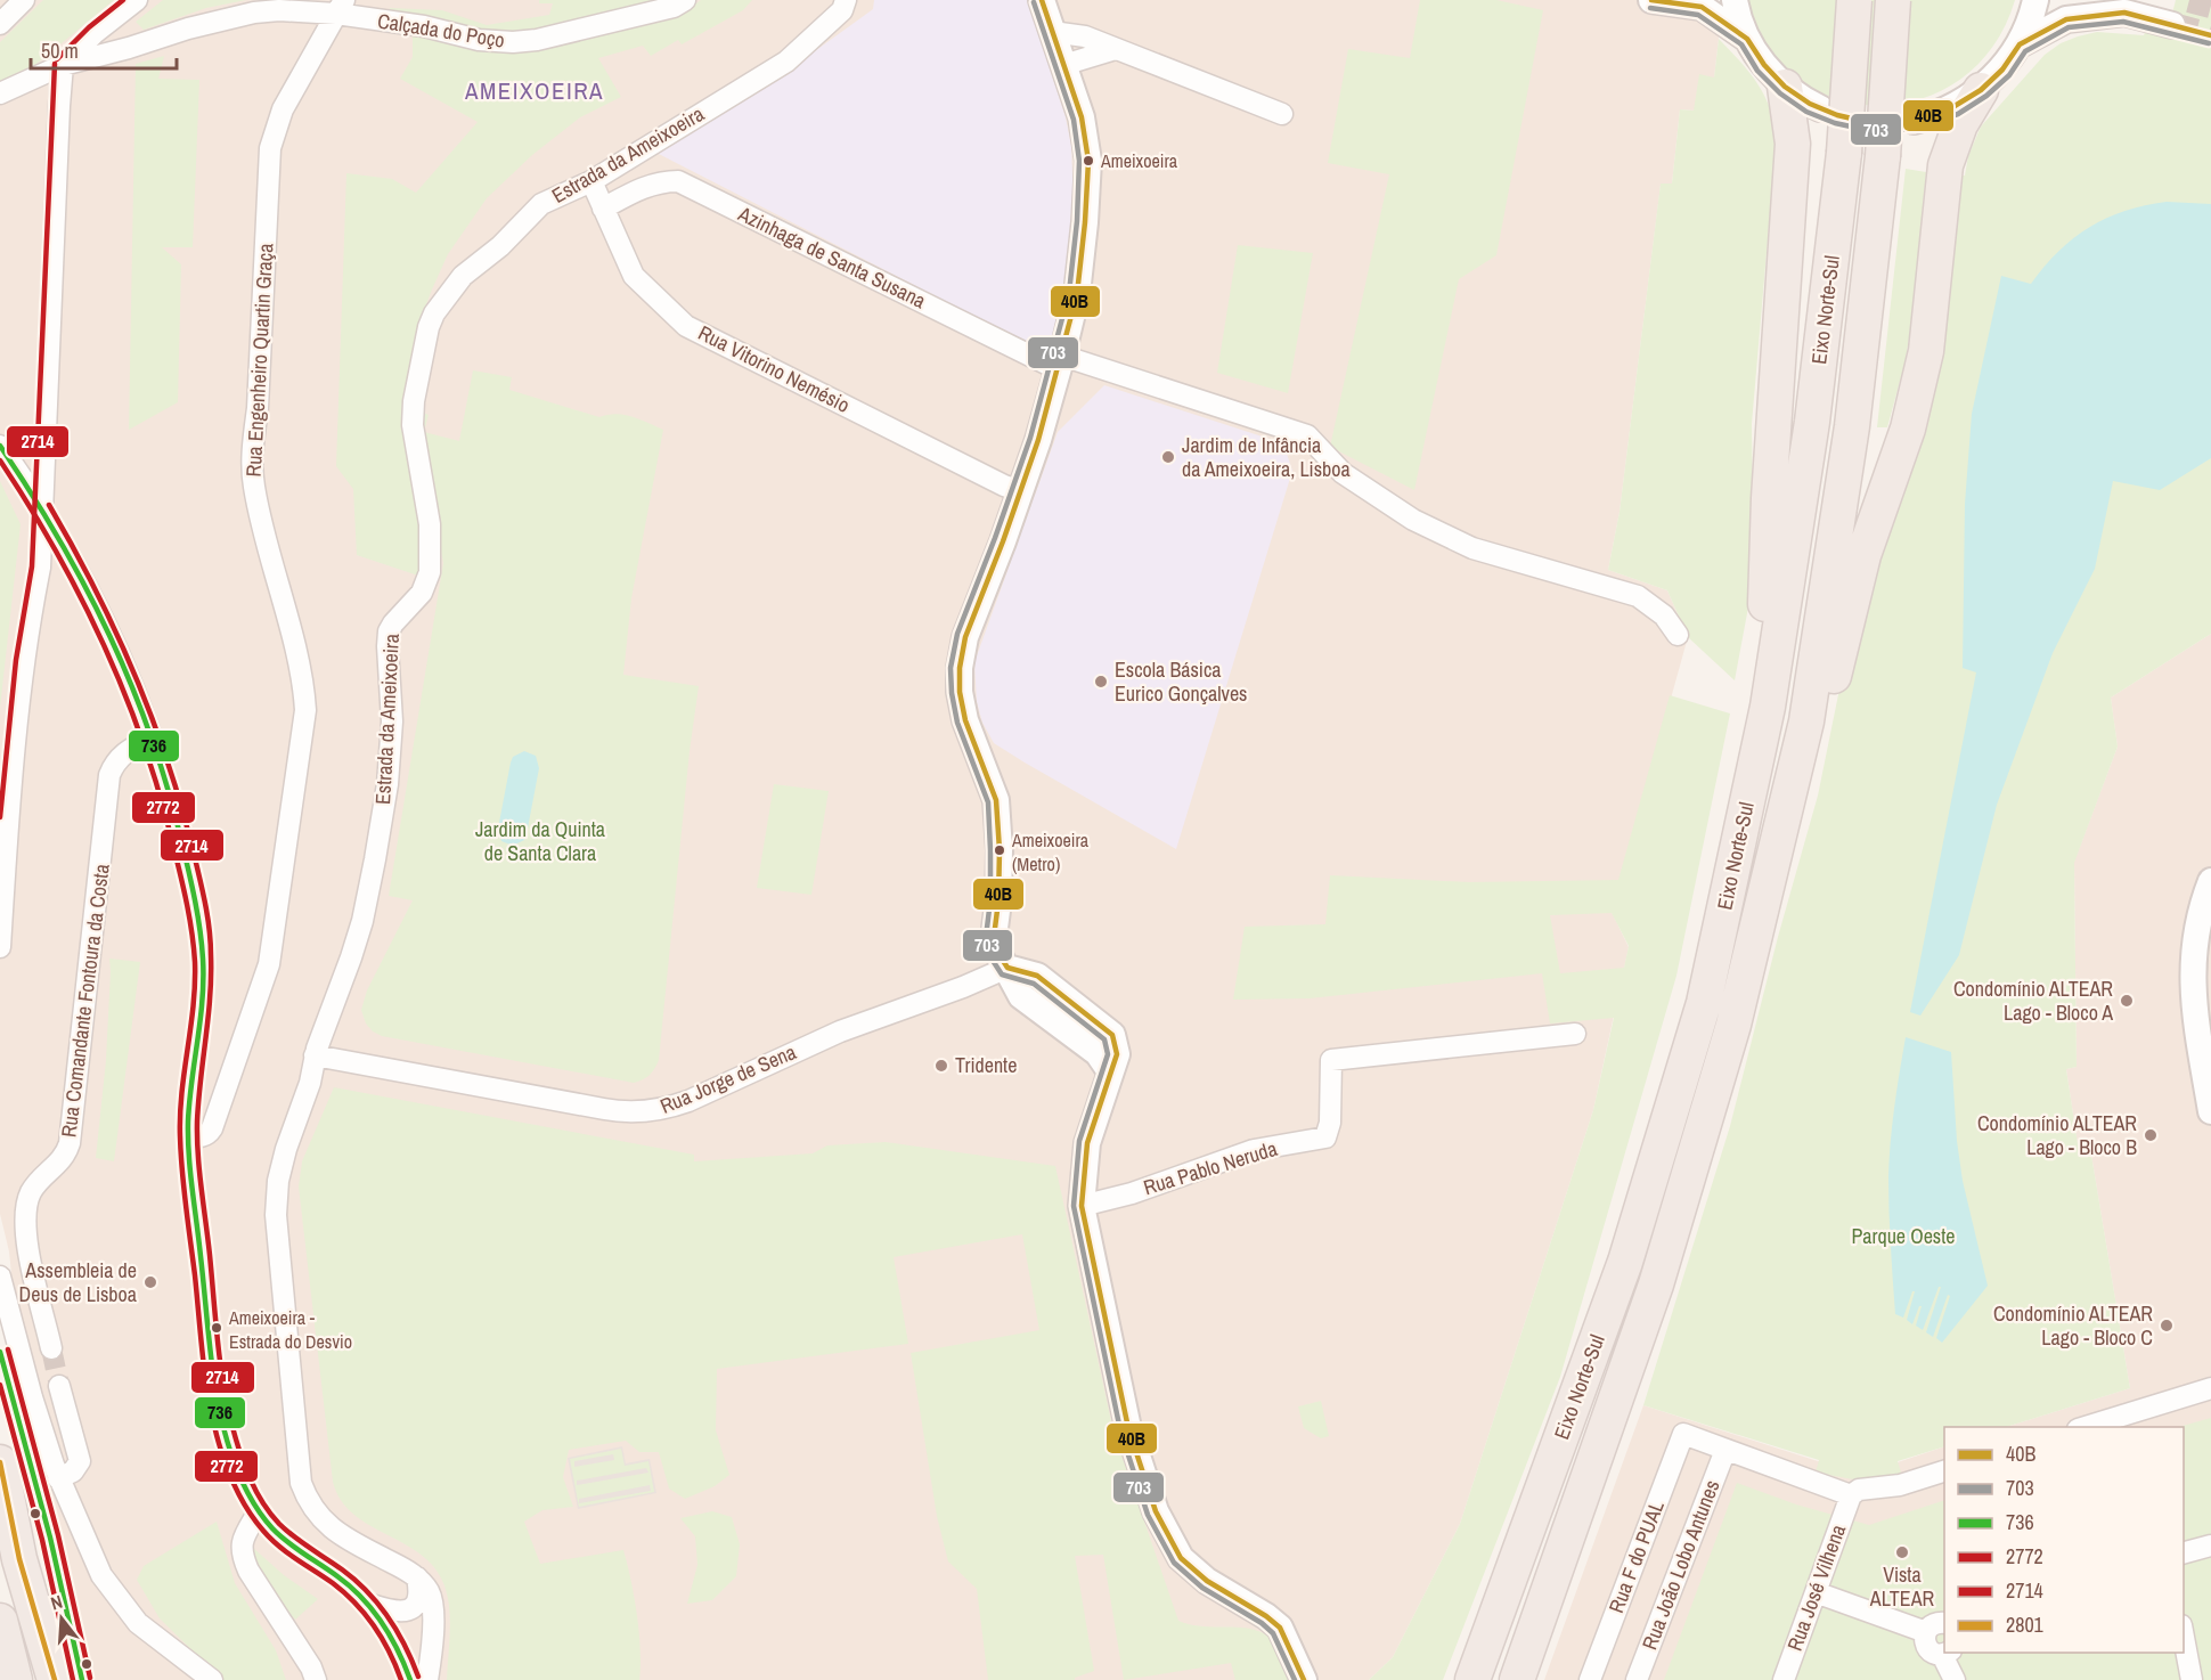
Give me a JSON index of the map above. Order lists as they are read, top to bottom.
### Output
{
  "streets": {
    "highway": ["Eixo Norte-Sul"],
    "street": [
      "Calçada do Poço",
      "Estrada da Ameixoeira",
      "Azinhaga de Santa Susana",
      "Rua Engenheiro Quartin Graça",
      "Rua Vitorino Nemésio",
      "Rua Comandante Fontoura da Costa",
      "Rua Jorge de Sena",
      "Rua Pablo Neruda",
      "Rua F do PUAL",
      "Rua João Lobo Antunes",
      "Rua José Vilhena"
    ]
  },
  "crossings": [
    ["Calçada do Poço", "Rua Engenheiro Quartin Graça"],
    ["Estrada da Ameixoeira", "Rua Vitorino Nemésio"],
    ["Estrada da Ameixoeira", "Rua Jorge de Sena"],
    ["Azinhaga de Santa Susana", "Rua Vitorino Nemésio"],
    ["Rua F do PUAL", "Rua João Lobo Antunes"]
  ],
  "districts": ["AMEIXOEIRA"],
  "parks": ["Jardim da Quinta de Santa Clara", "Parque Oeste"],
  "places": [
    "Ameixoeira",
    "Jardim de Infância da Ameixoeira, Lisboa",
    "Escola Básica Eurico Gonçalves",
    "Ameixoeira (Metro)",
    "Condomínio ALTEAR Lago - Bloco A",
    "Tridente",
    "Condomínio ALTEAR Lago - Bloco B",
    "Assembleia de Deus de Lisboa",
    "Condomínio ALTEAR Lago - Bloco C",
    "Ameixoeira - Estrada do Desvio",
    "Vista ALTEAR"
  ],
  "lines": [
    "transit line 40B",
    "transit line 2714",
    "transit line 703",
    "transit line 736",
    "transit line 2772",
    "transit line 2801"
  ],
  "legend": [
    "40B",
    "703",
    "736",
    "2772",
    "2714",
    "2801"
  ],
  "scale_bar": "50 m",
  "north": "top"
}
